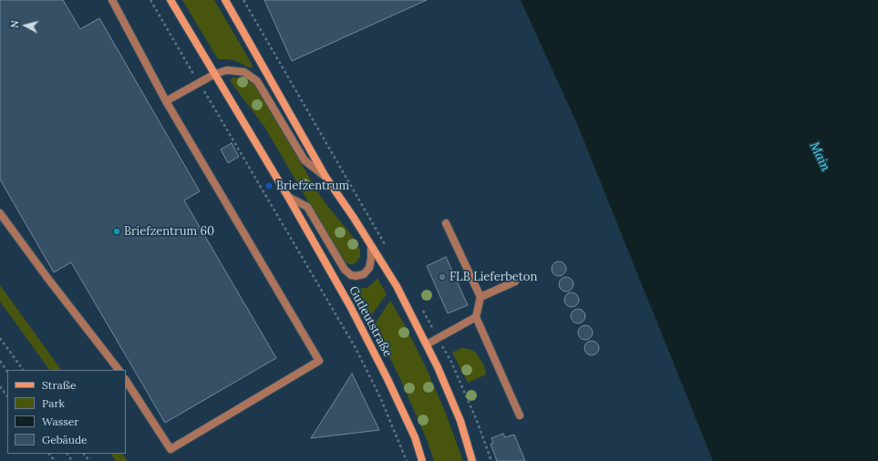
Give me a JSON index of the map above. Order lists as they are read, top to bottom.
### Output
{
  "streets": {
    "main road": ["Gutleutstraße"]
  },
  "water": ["Main"],
  "places": ["Briefzentrum", "Briefzentrum 60", "FLB Lieferbeton"],
  "legend": [
    "Straße",
    "Park",
    "Wasser",
    "Gebäude"
  ],
  "north": "left"
}
